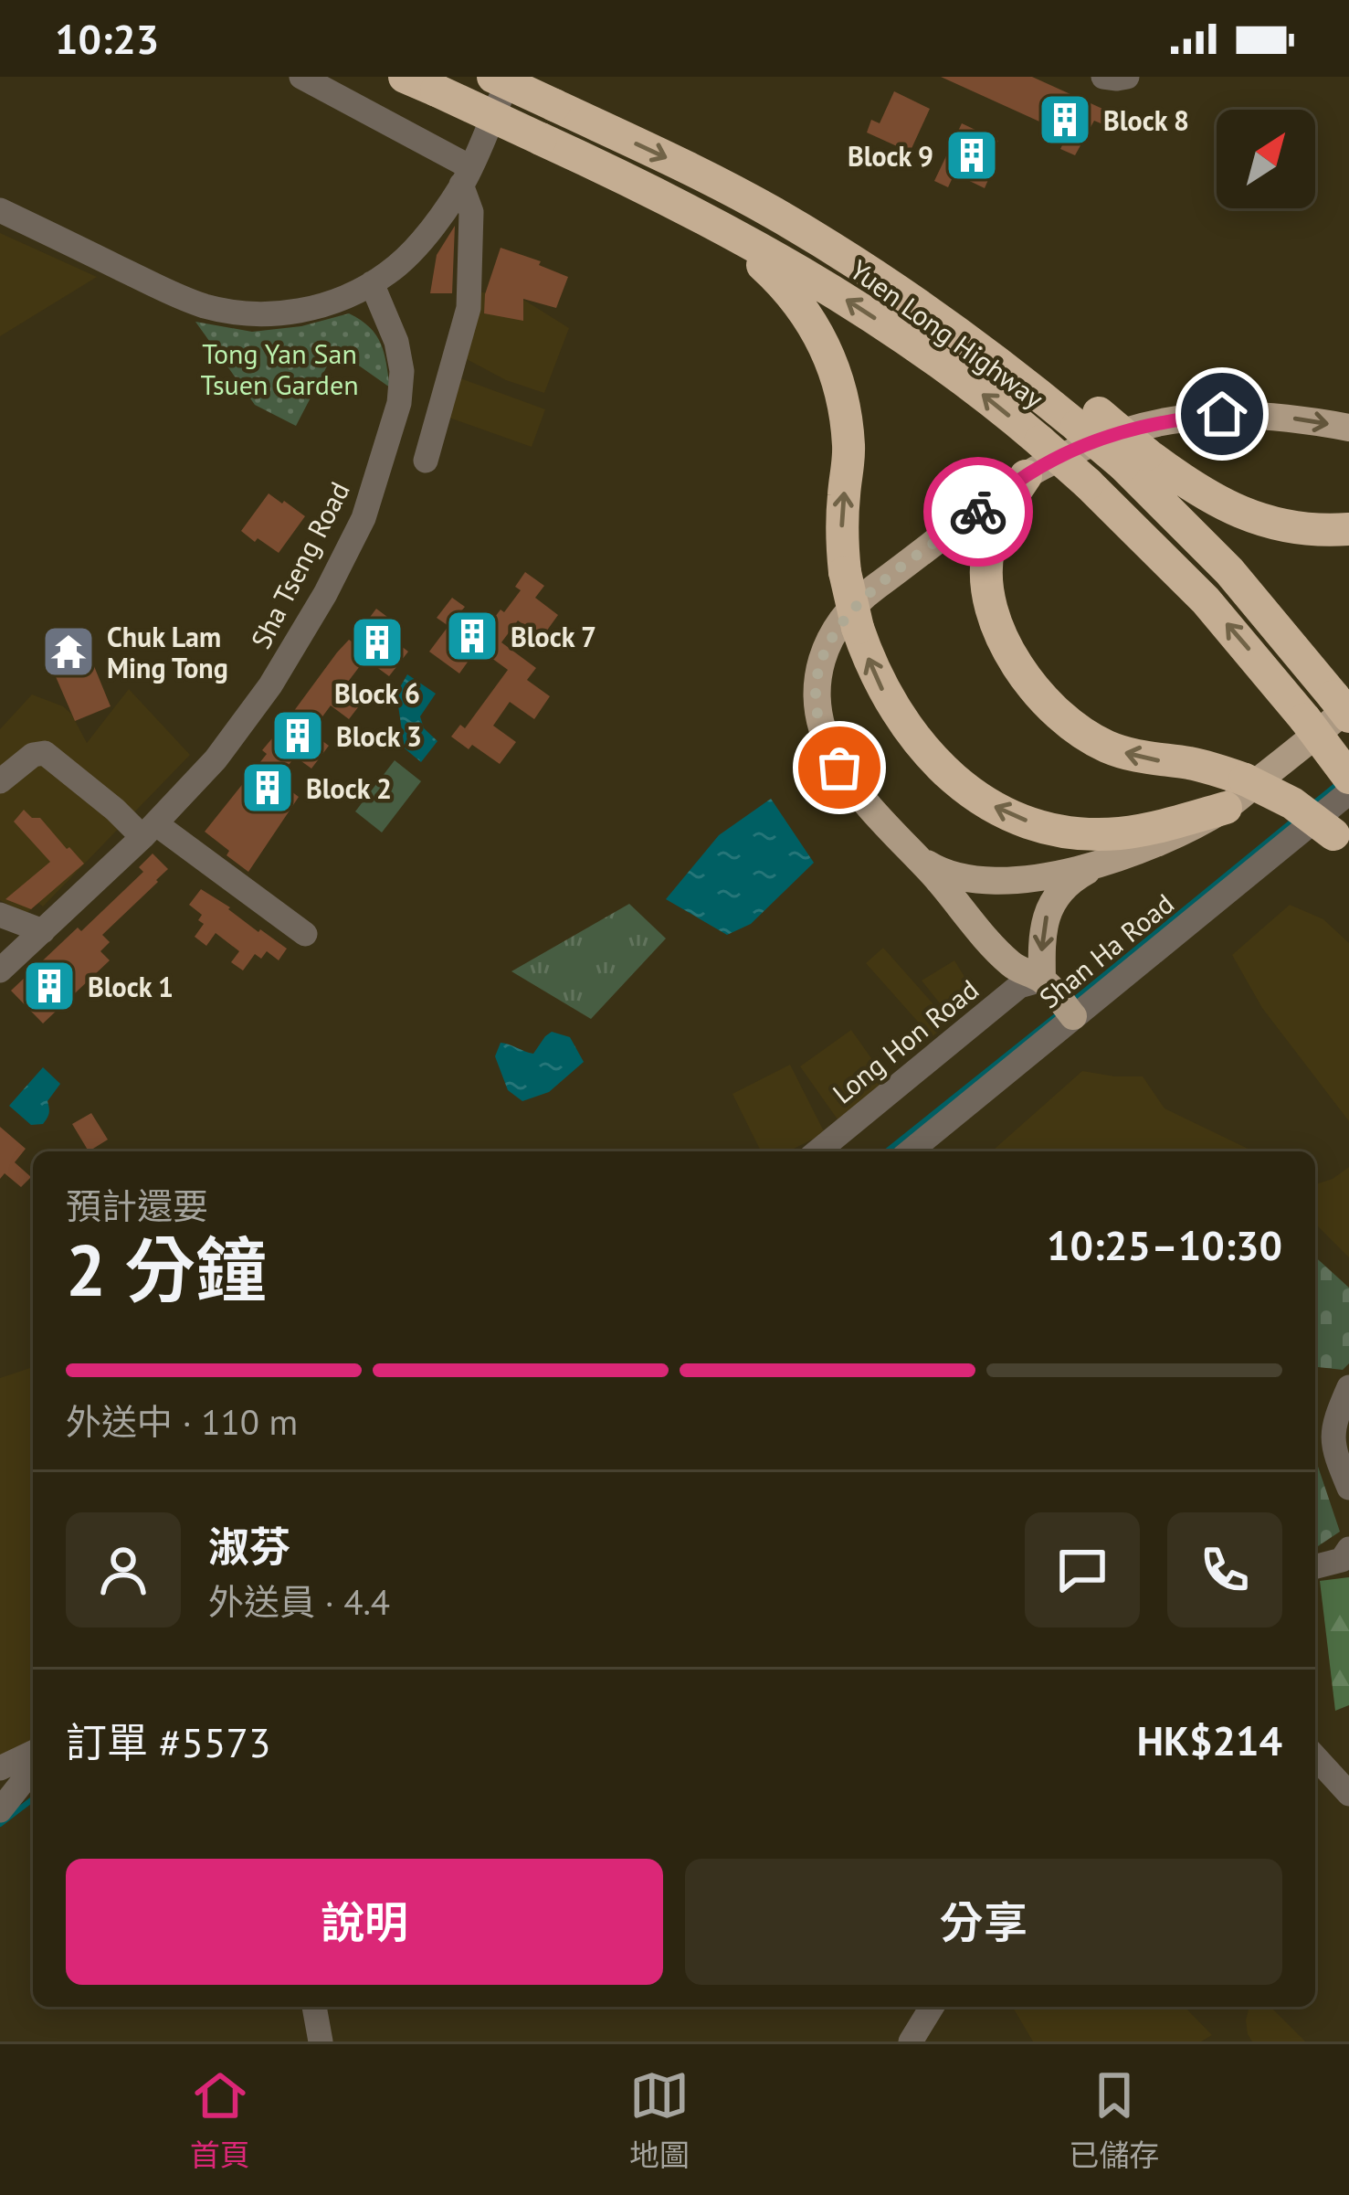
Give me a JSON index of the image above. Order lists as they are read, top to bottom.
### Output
{
  "streets": {
    "highway": ["Yuen Long Highway"],
    "street": ["Sha Tseng Road", "Shan Ha Road", "Long Hon Road"]
  },
  "crossings": [
    ["Shan Ha Road", "Long Hon Road"]
  ],
  "parks": ["Tong Yan San Tsuen Garden"],
  "places": {
    "building": [
      "Block 8",
      "Block 9",
      "Block 7",
      "Block 6",
      "Block 3",
      "Block 2",
      "Block 1"
    ],
    "temple": ["Chuk Lam Ming Tong"]
  },
  "north": "top right",
  "page": {
    "status": "10:23",
    "heading": ["2 分鐘", "預計還要", "10:25–10:30"],
    "panel": [
      "淑芬",
      "外送員 · 4.4",
      "訂單 #5573",
      "HK$214"
    ],
    "bar": "外送中 · 110 m",
    "buttons": ["說明", "分享"],
    "tabs": ["首頁", "地圖", "已儲存"]
  }
}
